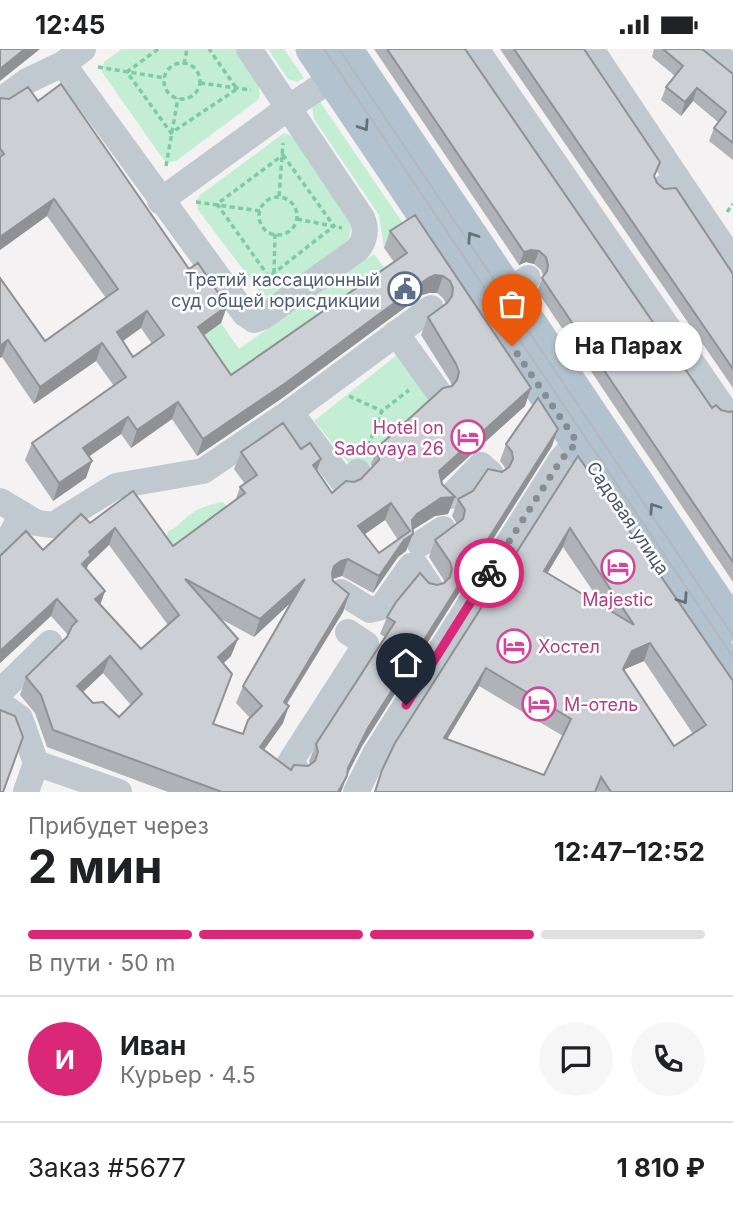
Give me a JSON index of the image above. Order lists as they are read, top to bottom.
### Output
{
  "streets": {
    "main road": ["Садовая улица"]
  },
  "places": {
    "public building": ["Третий кассационный суд общей юрисдикции"],
    "other": ["На Парах"],
    "hotel": [
      "Hotel on Sadovaya 26",
      "Majestic",
      "Хостел",
      "М-отель"
    ]
  },
  "page": {
    "status": "12:45",
    "bubble": "На Парах",
    "heading": ["2 мин", "Прибудет через", "12:47–12:52"],
    "panel": [
      "Иван",
      "Курьер · 4.5",
      "Заказ #5677",
      "1 810 ₽"
    ],
    "bar": "В пути · 50 m",
    "round": "И"
  }
}
